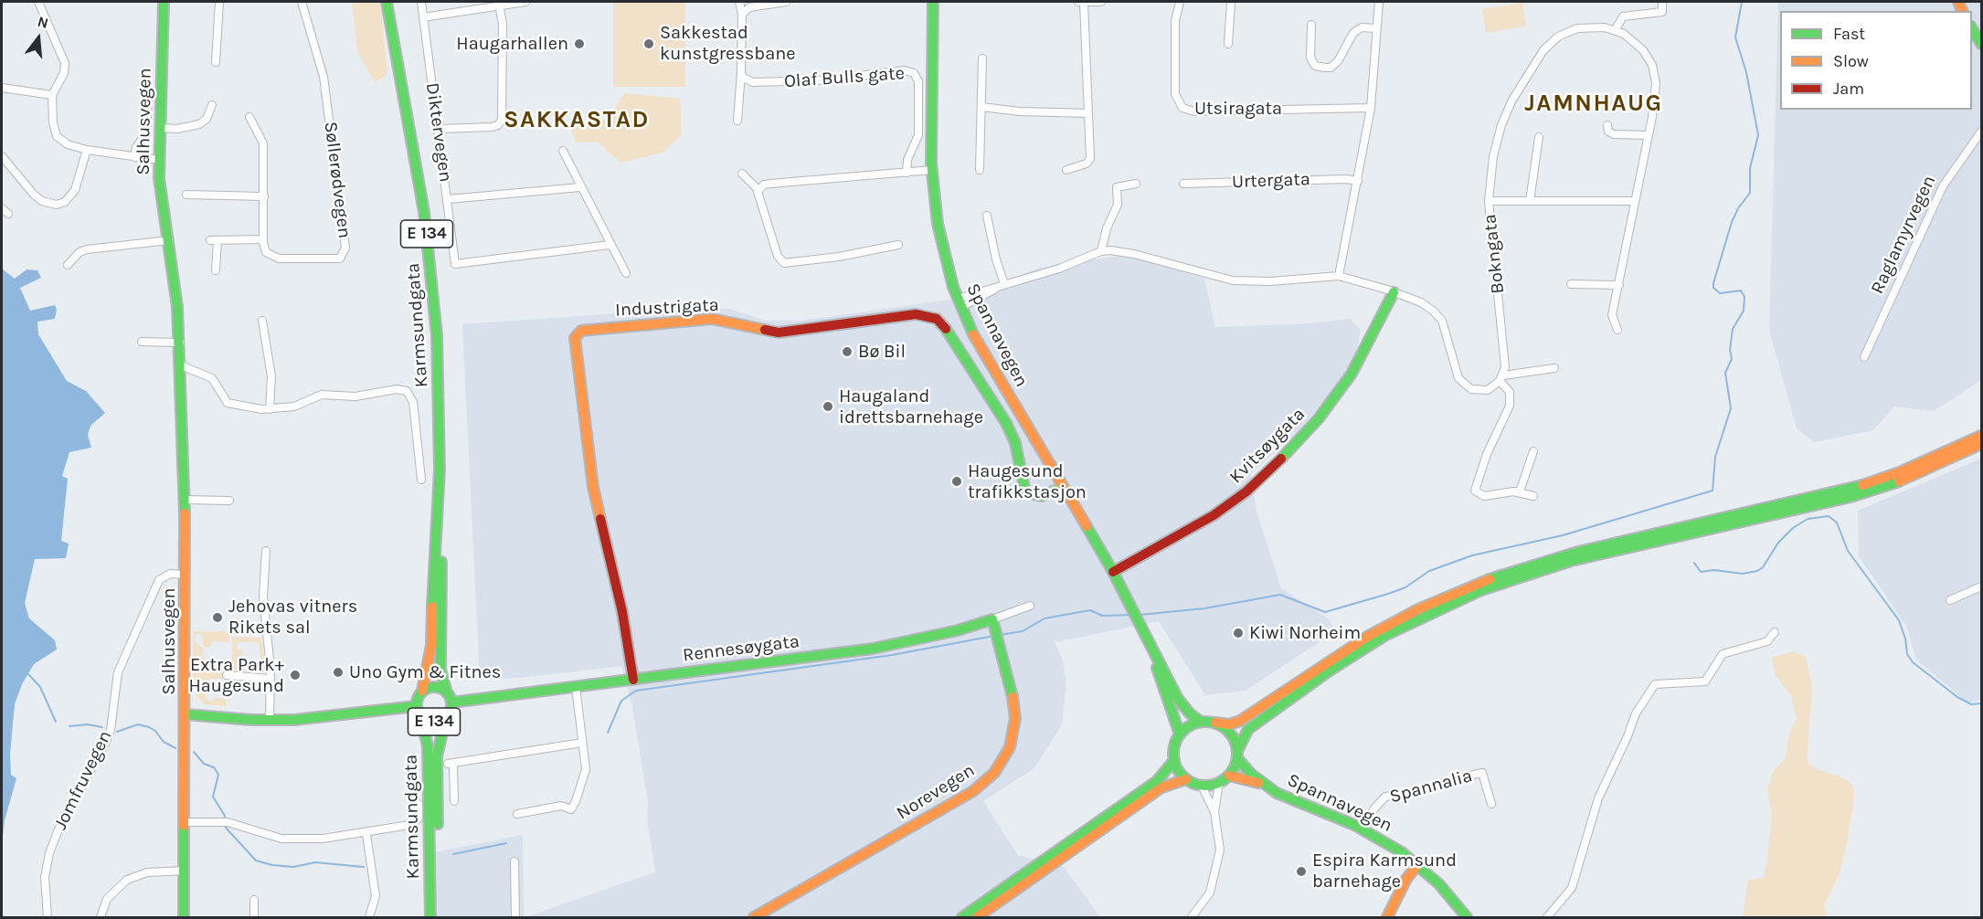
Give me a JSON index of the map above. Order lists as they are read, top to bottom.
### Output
{
  "streets": {
    "main road": [
      "Salhusvegen",
      "E 134",
      "Industrigata",
      "Karmsundgata",
      "Spannavegen",
      "Kvitsøygata",
      "Rennesøygata",
      "Norevegen"
    ],
    "street": [
      "Olaf Bulls gate",
      "Utsiragata",
      "Diktervegen",
      "Søllerødvegen",
      "Urtergata",
      "Raglamyrvegen",
      "Bokngata",
      "Jomfruvegen",
      "Spannalia"
    ]
  },
  "crossings": [
    ["Salhusvegen", "Jomfruvegen"],
    ["E 134", "Karmsundgata"],
    ["E 134", "Rennesøygata"],
    ["Industrigata", "Spannavegen"],
    ["Industrigata", "Rennesøygata"],
    ["Karmsundgata", "Rennesøygata"],
    ["Spannavegen", "Kvitsøygata"],
    ["Spannavegen", "Spannalia"],
    ["Rennesøygata", "Norevegen"]
  ],
  "districts": ["JAMNHAUG", "SAKKASTAD"],
  "places": [
    "Haugarhallen",
    "Sakkestad kunstgressbane",
    "Bø Bil",
    "Haugaland idrettsbarnehage",
    "Haugesund trafikkstasjon",
    "Jehovas vitners Rikets sal",
    "Kiwi Norheim",
    "Uno Gym & Fitnes",
    "Extra Park+ Haugesund",
    "Espira Karmsund barnehage"
  ],
  "legend": ["Fast", "Slow", "Jam"],
  "north": "top"
}
